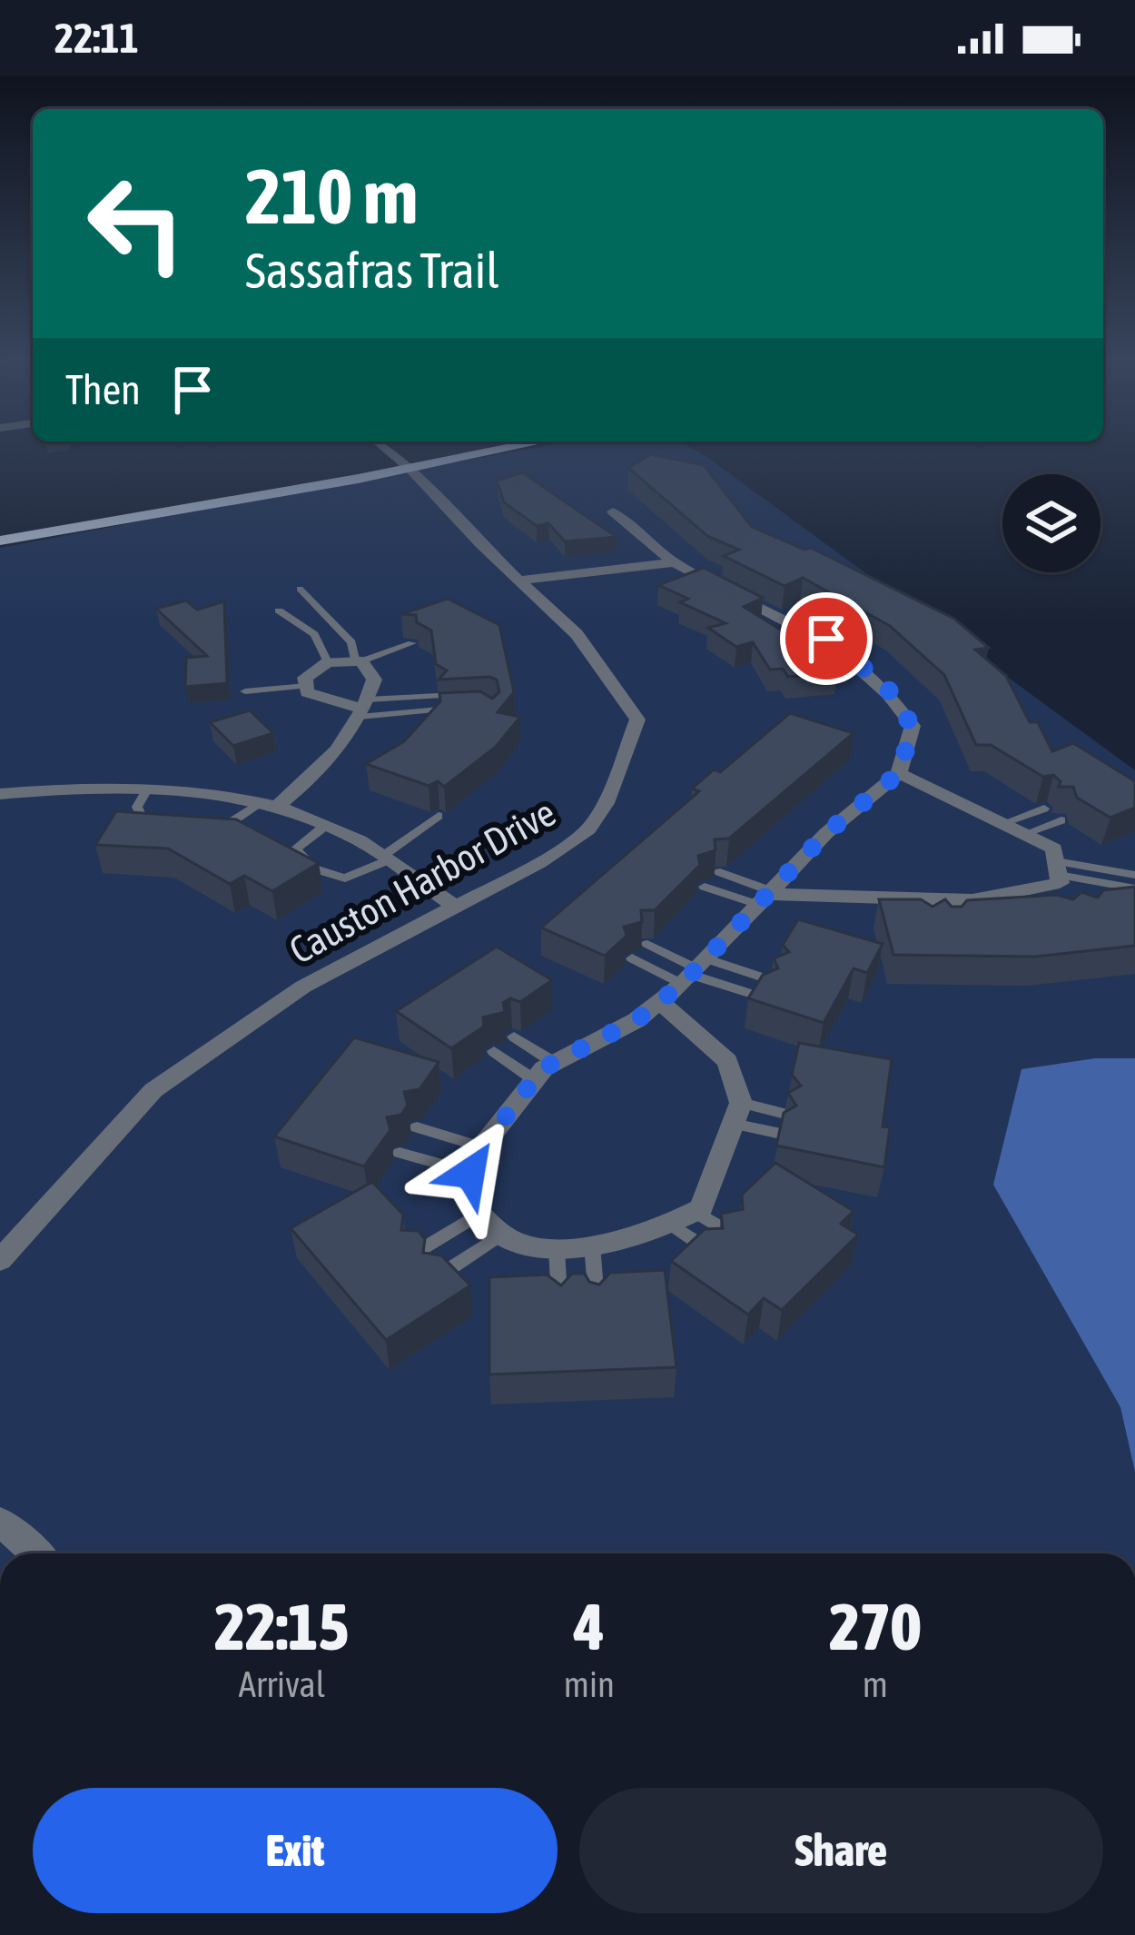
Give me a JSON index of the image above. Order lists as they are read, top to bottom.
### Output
{
  "streets": {
    "street": ["Causton Harbor Drive"]
  },
  "page": {
    "status": "22:11",
    "turn": ["210 m", "Sassafras Trail"],
    "then": "Then",
    "eta": [
      "22:15",
      "Arrival",
      "4",
      "min",
      "270",
      "m"
    ],
    "buttons": ["Exit", "Share"]
  }
}
